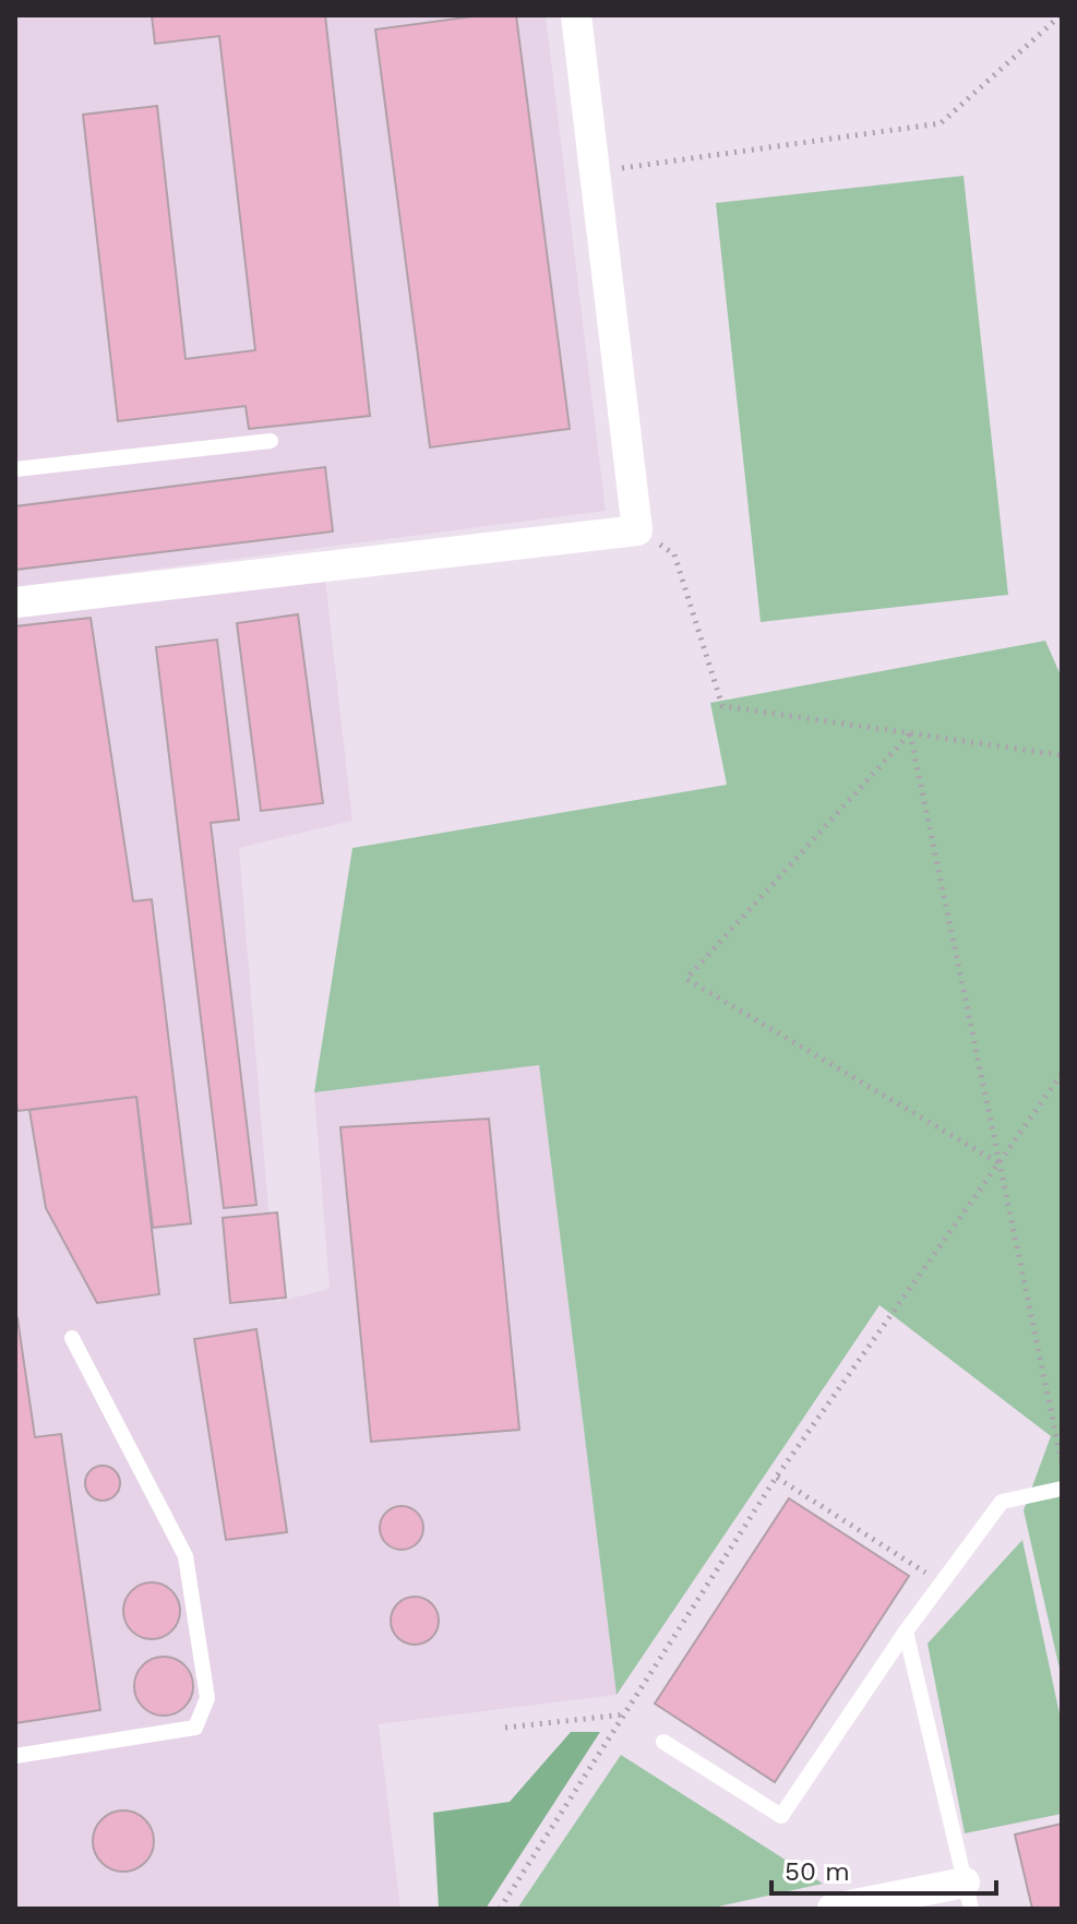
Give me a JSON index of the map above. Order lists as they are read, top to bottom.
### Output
{
  "scale_bar": "50 m"
}
